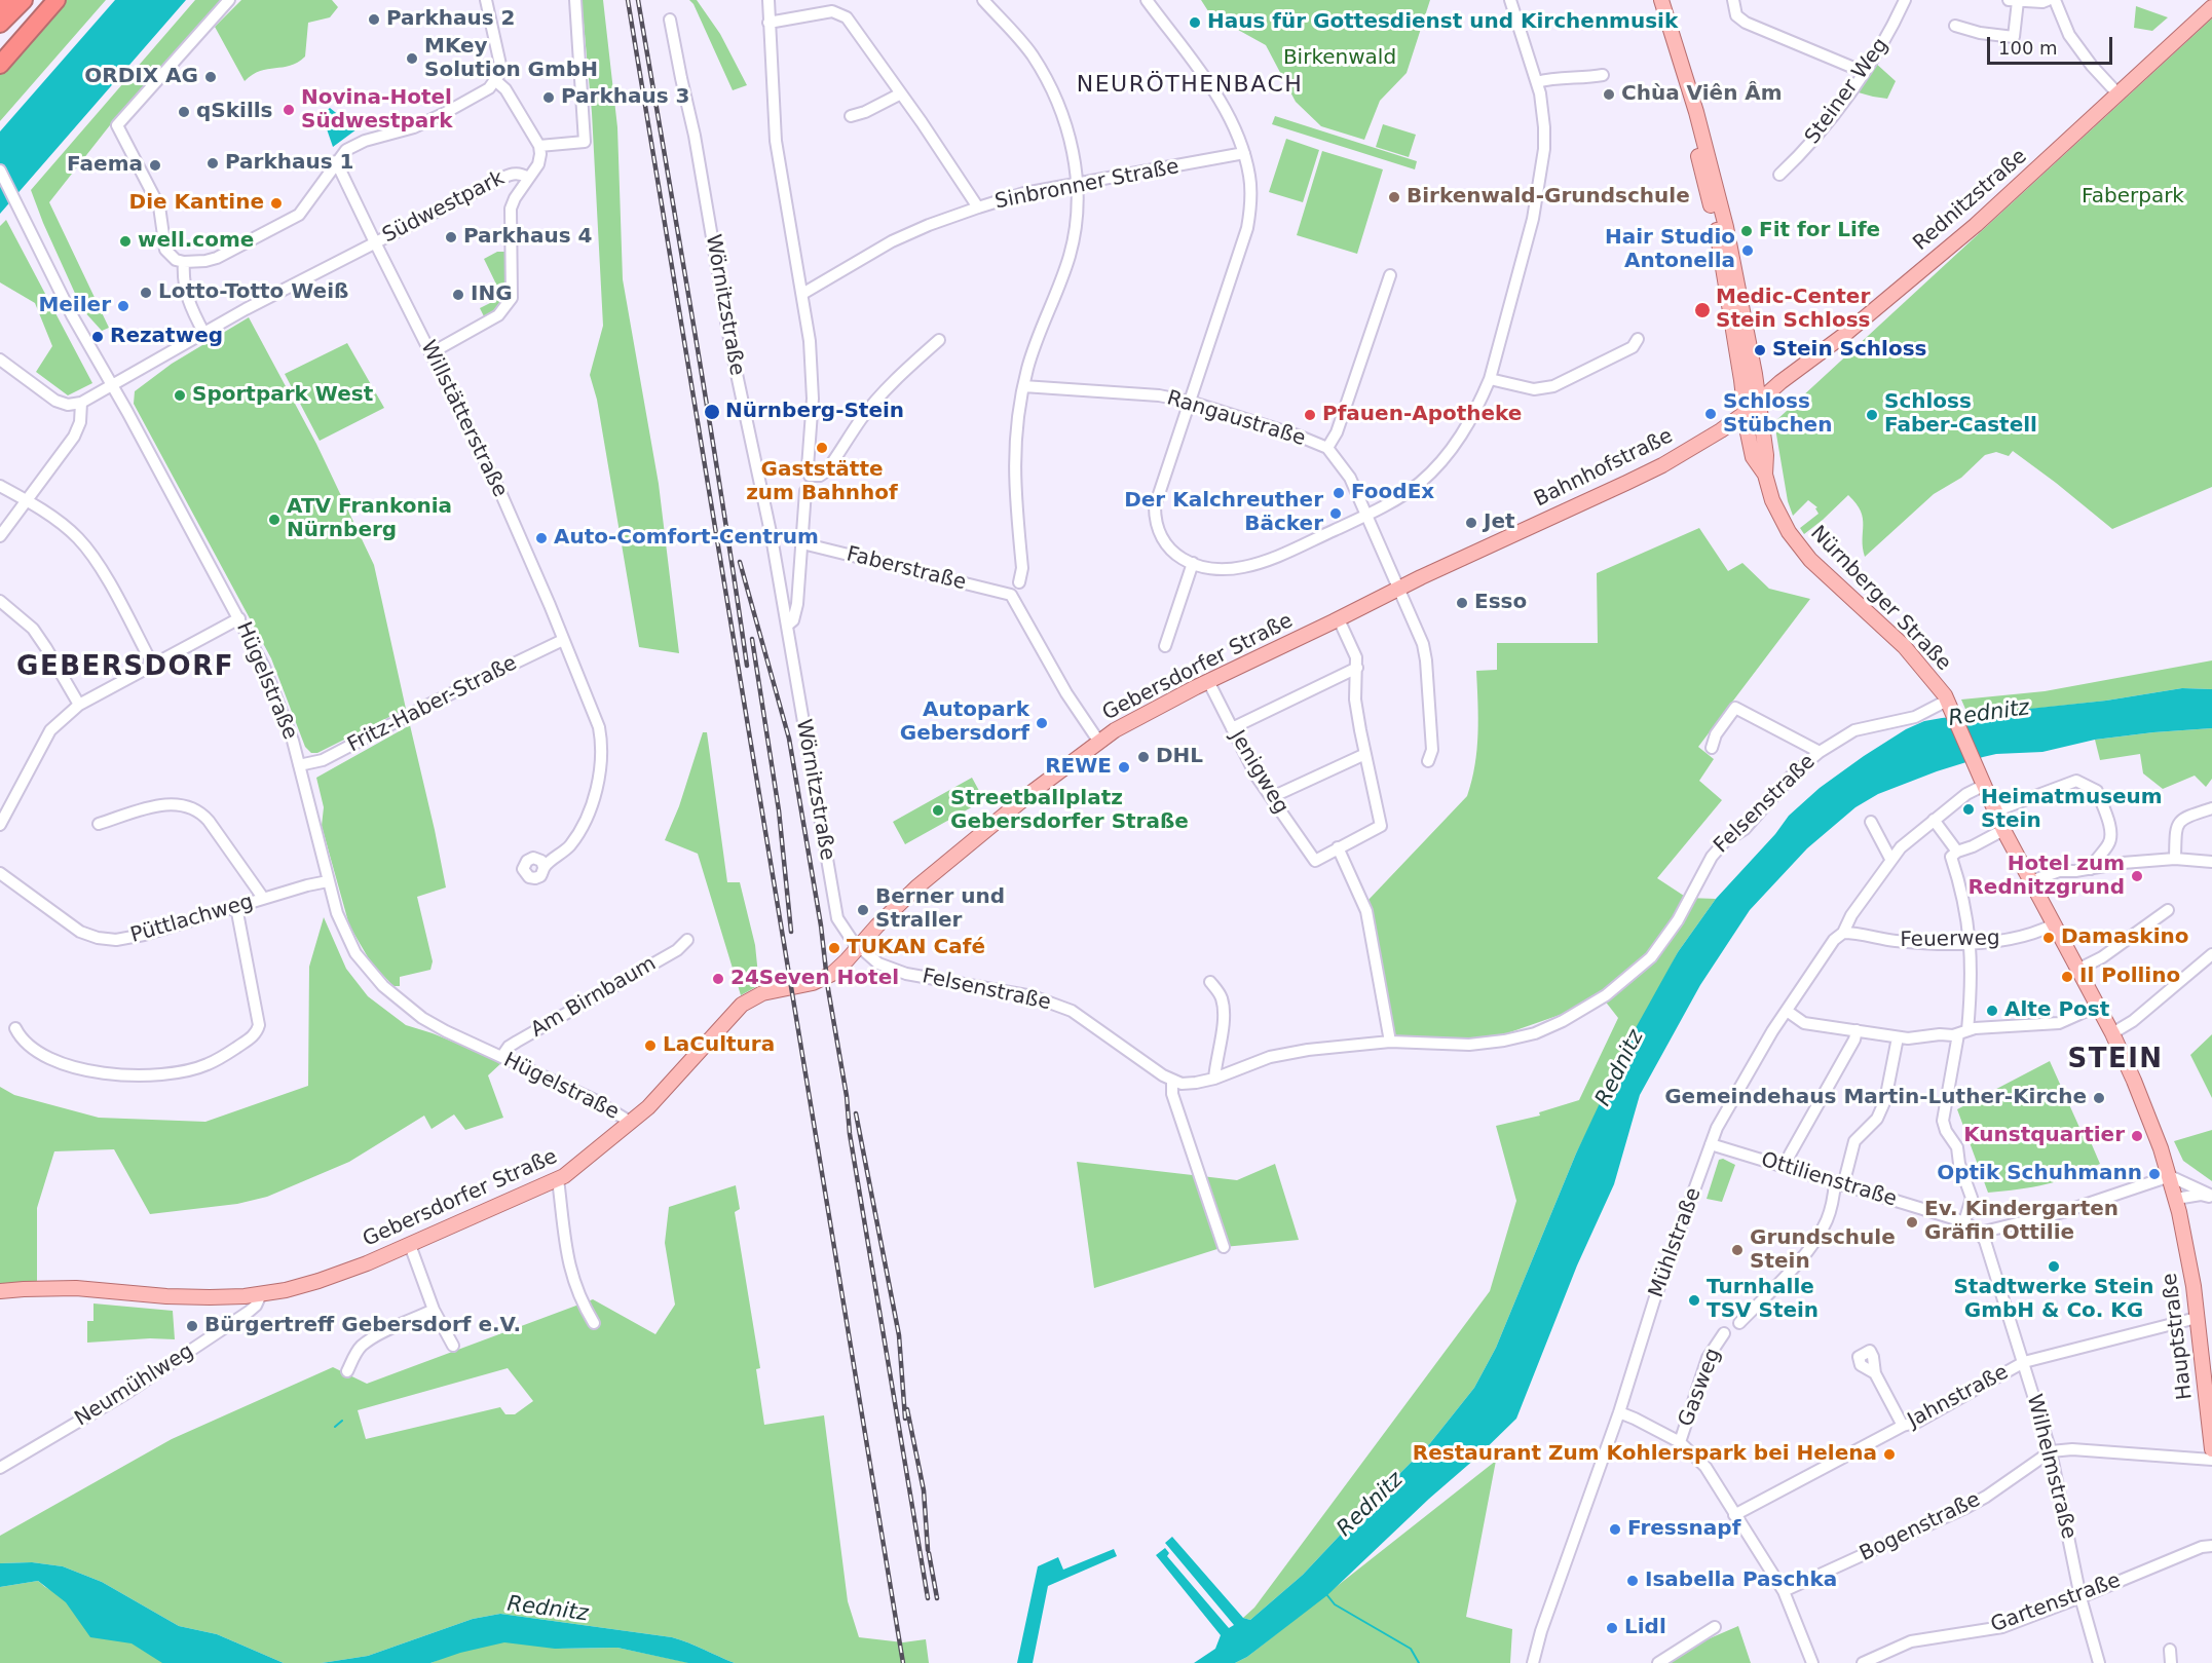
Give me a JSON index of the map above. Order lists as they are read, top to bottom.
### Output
{
  "streets": {
    "main road": [
      "Rednitzstraße",
      "Bahnhofstraße",
      "Nürnberger Straße",
      "Gebersdorfer Straße",
      "Hauptstraße"
    ],
    "street": [
      "Steiner Weg",
      "Sinbronner Straße",
      "Südwestpark",
      "Wörnitzstraße",
      "Willstätterstraße",
      "Rangaustraße",
      "Faberstraße",
      "Hügelstraße",
      "Fritz-Haber-Straße",
      "Jenigweg",
      "Felsenstraße",
      "Püttlachweg",
      "Feuerweg",
      "Am Birnbaum",
      "Ottilienstraße",
      "Mühlstraße",
      "Neumühlweg",
      "Gasweg",
      "Jahnstraße",
      "Wilhelmstraße",
      "Bogenstraße",
      "Gartenstraße"
    ]
  },
  "crossings": [
    ["Rednitzstraße", "Bahnhofstraße"],
    ["Rednitzstraße", "Nürnberger Straße"],
    ["Südwestpark", "Willstätterstraße"],
    ["Wörnitzstraße", "Gebersdorfer Straße"],
    ["Wörnitzstraße", "Felsenstraße"],
    ["Willstätterstraße", "Fritz-Haber-Straße"],
    ["Rangaustraße", "Gebersdorfer Straße"],
    ["Bahnhofstraße", "Nürnberger Straße"],
    ["Bahnhofstraße", "Gebersdorfer Straße"],
    ["Faberstraße", "Gebersdorfer Straße"],
    ["Nürnberger Straße", "Felsenstraße"],
    ["Nürnberger Straße", "Hauptstraße"],
    ["Gebersdorfer Straße", "Hügelstraße"],
    ["Gebersdorfer Straße", "Jenigweg"],
    ["Gebersdorfer Straße", "Felsenstraße"],
    ["Gebersdorfer Straße", "Neumühlweg"],
    ["Hügelstraße", "Fritz-Haber-Straße"],
    ["Hügelstraße", "Püttlachweg"],
    ["Hügelstraße", "Am Birnbaum"],
    ["Feuerweg", "Mühlstraße"],
    ["Feuerweg", "Hauptstraße"],
    ["Ottilienstraße", "Mühlstraße"],
    ["Ottilienstraße", "Wilhelmstraße"],
    ["Mühlstraße", "Hauptstraße"],
    ["Hauptstraße", "Jahnstraße"],
    ["Jahnstraße", "Wilhelmstraße"],
    ["Wilhelmstraße", "Bogenstraße"],
    ["Wilhelmstraße", "Gartenstraße"]
  ],
  "districts": ["NEURÖTHENBACH", "GEBERSDORF", "STEIN"],
  "water": ["Rednitz"],
  "parks": ["Birkenwald", "Faberpark"],
  "places": [
    "Parkhaus 2",
    "Haus für Gottesdienst und Kirchenmusik",
    "MKey Solution GmbH",
    "ORDIX AG",
    "Chùa Viên Âm",
    "Parkhaus 3",
    "Novina-Hotel Südwestpark",
    "qSkills",
    "Parkhaus 1",
    "Faema",
    "Birkenwald-Grundschule",
    "Die Kantine",
    "Fit for Life",
    "Parkhaus 4",
    "well.come",
    "Hair Studio Antonella",
    "Lotto-Totto Weiß",
    "ING",
    "Meiler",
    "Medic-Center Stein Schloss",
    "Rezatweg",
    "Stein Schloss",
    "Sportpark West",
    "Nürnberg-Stein",
    "Schloss Stübchen",
    "Pfauen-Apotheke",
    "Schloss Faber-Castell",
    "Gaststätte zum Bahnhof",
    "FoodEx",
    "Der Kalchreuther Bäcker",
    "ATV Frankonia Nürnberg",
    "Jet",
    "Auto-Comfort-Centrum",
    "Esso",
    "Autopark Gebersdorf",
    "DHL",
    "REWE",
    "Heimatmuseum Stein",
    "Streetballplatz Gebersdorfer Straße",
    "Hotel zum Rednitzgrund",
    "Berner und Straller",
    "Damaskino",
    "TUKAN Café",
    "Il Pollino",
    "24Seven Hotel",
    "Alte Post",
    "LaCultura",
    "Gemeindehaus Martin-Luther-Kirche",
    "Kunstquartier",
    "Optik Schuhmann",
    "Ev. Kindergarten Gräfin Ottilie",
    "Grundschule Stein",
    "Stadtwerke Stein GmbH & Co. KG",
    "Turnhalle TSV Stein",
    "Bürgertreff Gebersdorf e.V.",
    "Restaurant Zum Kohlerspark bei Helena",
    "Fressnapf",
    "Isabella Paschka",
    "Lidl"
  ],
  "scale_bar": "100 m"
}
